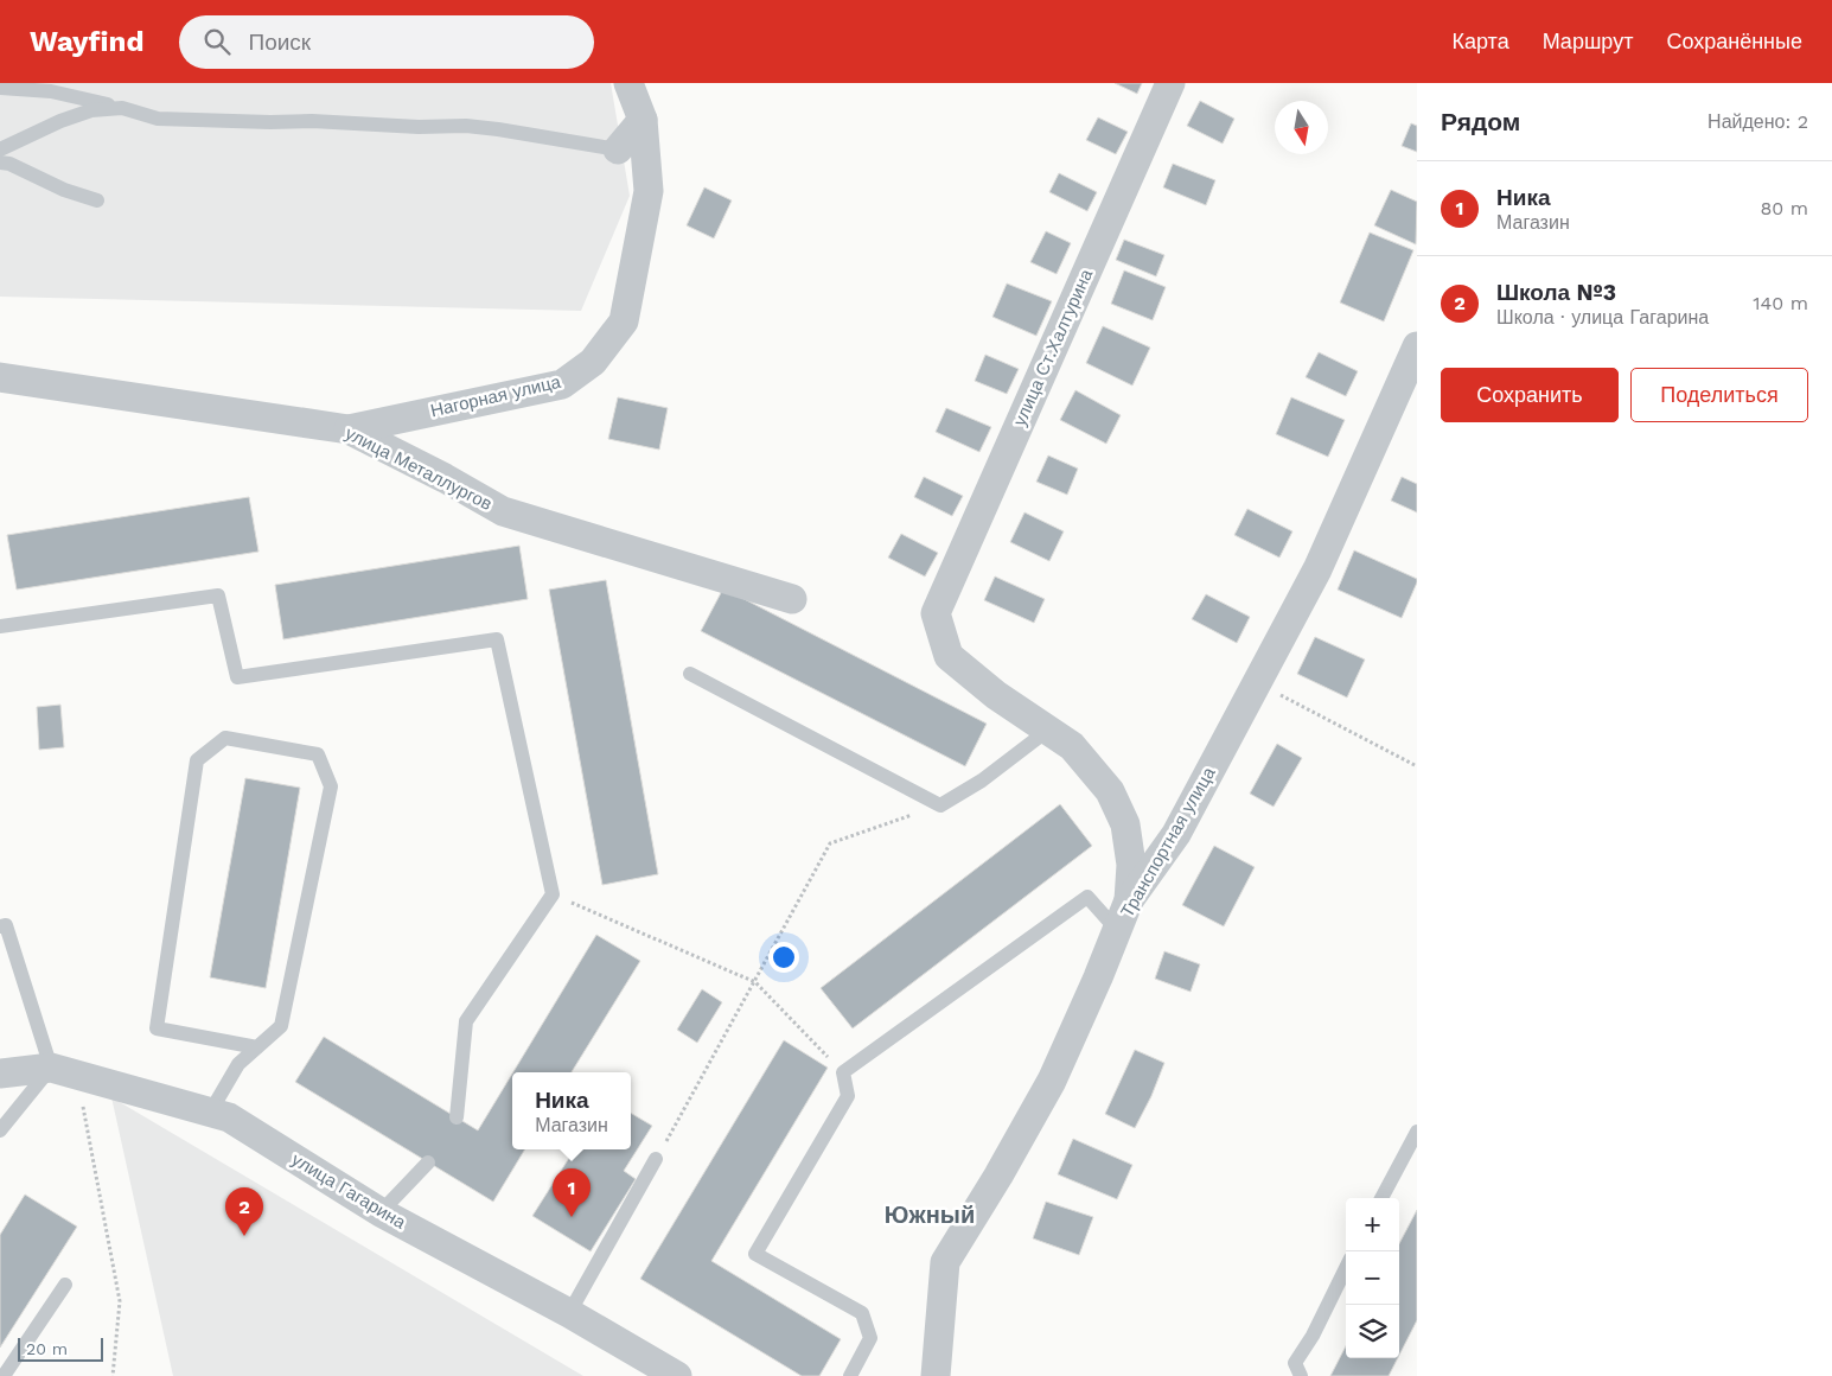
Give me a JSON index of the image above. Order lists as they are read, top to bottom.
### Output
{
  "streets": {
    "street": [
      "улица Ст.Халтурина",
      "Нагорная улица",
      "улица Металлургов",
      "Транспортная улица",
      "улица Гагарина"
    ]
  },
  "crossings": [
    ["Нагорная улица", "улица Металлургов"]
  ],
  "districts": ["Южный"],
  "scale_bar": "20 m",
  "north": "bottom",
  "page": {
    "header": "Wayfind",
    "search": "Поиск",
    "nav": ["Карта", "Маршрут", "Сохранённые"],
    "heading": ["Рядом", "Найдено: 2"],
    "list": [
      {
        "mark": "1",
        "name": "Ника",
        "note": "Магазин",
        "value": "80 m"
      },
      {
        "mark": "2",
        "name": "Школа №3",
        "note": "Школа · улица Гагарина",
        "value": "140 m"
      }
    ],
    "buttons": ["Сохранить", "Поделиться"],
    "popup": ["Ника", "Магазин"],
    "pins": ["1", "2"],
    "map_buttons": ["+", "−"],
    "scale": "20 m"
  }
}
